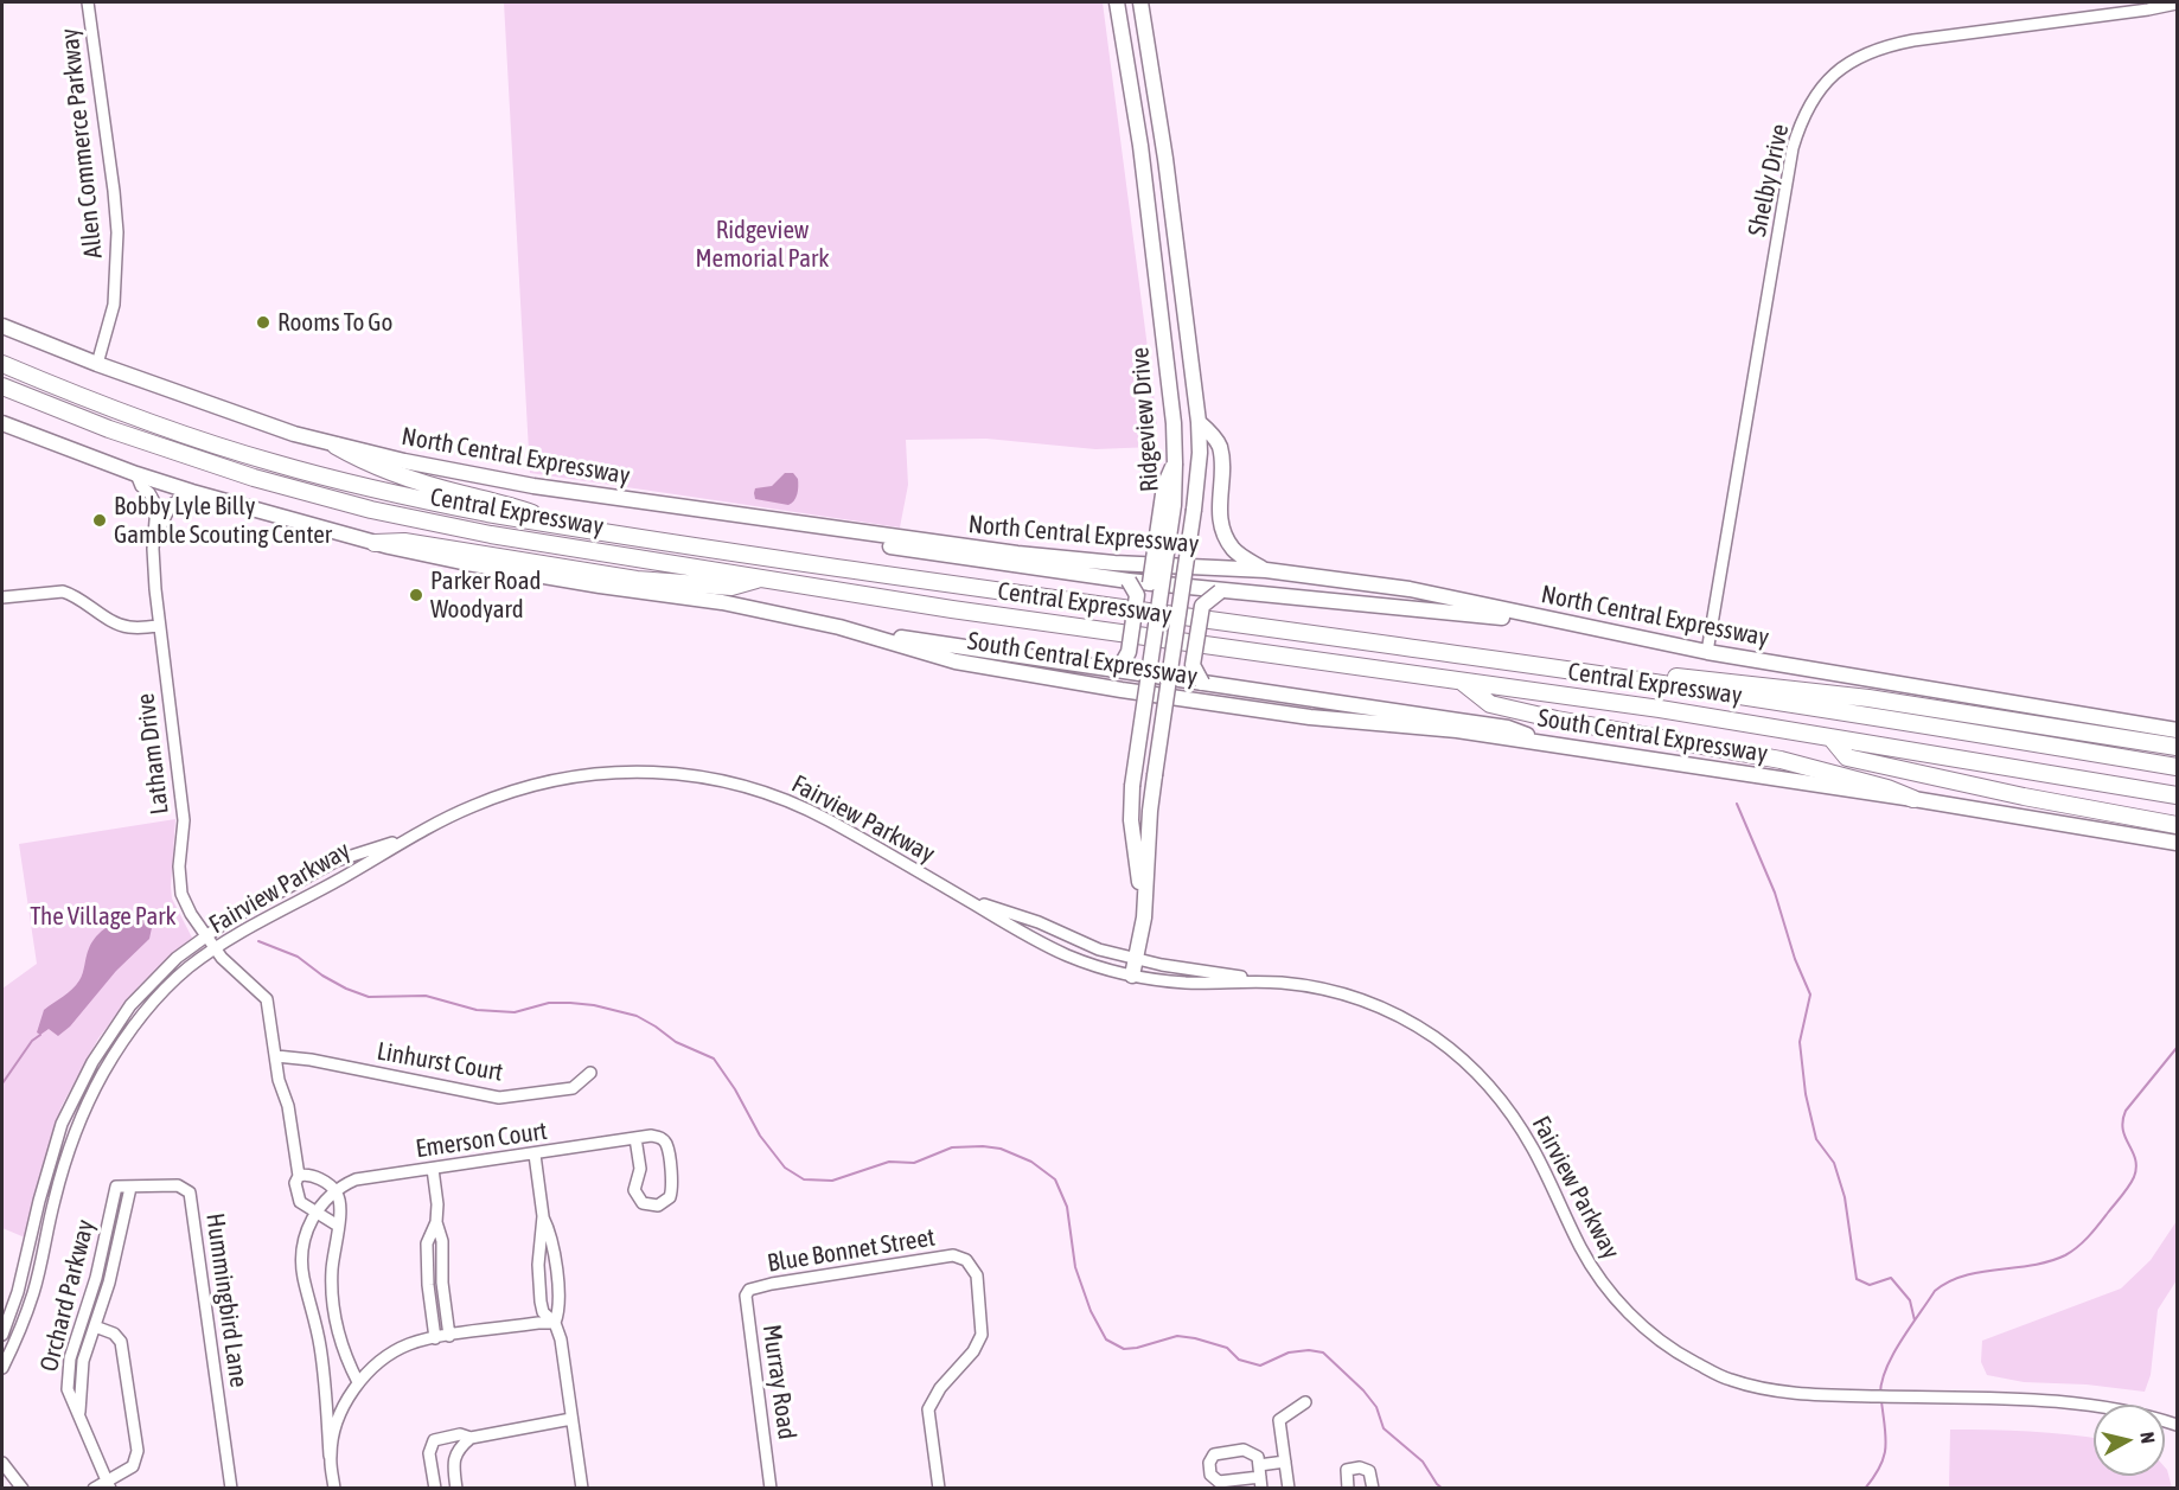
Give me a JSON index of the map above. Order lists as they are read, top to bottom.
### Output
{
  "streets": {
    "highway": ["Central Expressway"],
    "main road": ["Ridgeview Drive", "North Central Expressway", "South Central Expressway"],
    "street": [
      "Allen Commerce Parkway",
      "Shelby Drive",
      "Latham Drive",
      "Fairview Parkway",
      "Linhurst Court",
      "Emerson Court",
      "Blue Bonnet Street",
      "Orchard Parkway",
      "Hummingbird Lane",
      "Murray Road"
    ]
  },
  "crossings": [
    ["Allen Commerce Parkway", "North Central Expressway"],
    ["Shelby Drive", "North Central Expressway"],
    ["Ridgeview Drive", "Fairview Parkway"],
    ["South Central Expressway", "Latham Drive"],
    ["Latham Drive", "Fairview Parkway"],
    ["Blue Bonnet Street", "Murray Road"],
    ["Orchard Parkway", "Hummingbird Lane"]
  ],
  "parks": ["Ridgeview Memorial Park", "The Village Park"],
  "places": ["Rooms To Go", "Bobby Lyle Billy Gamble Scouting Center", "Parker Road Woodyard"],
  "north": "right"
}
